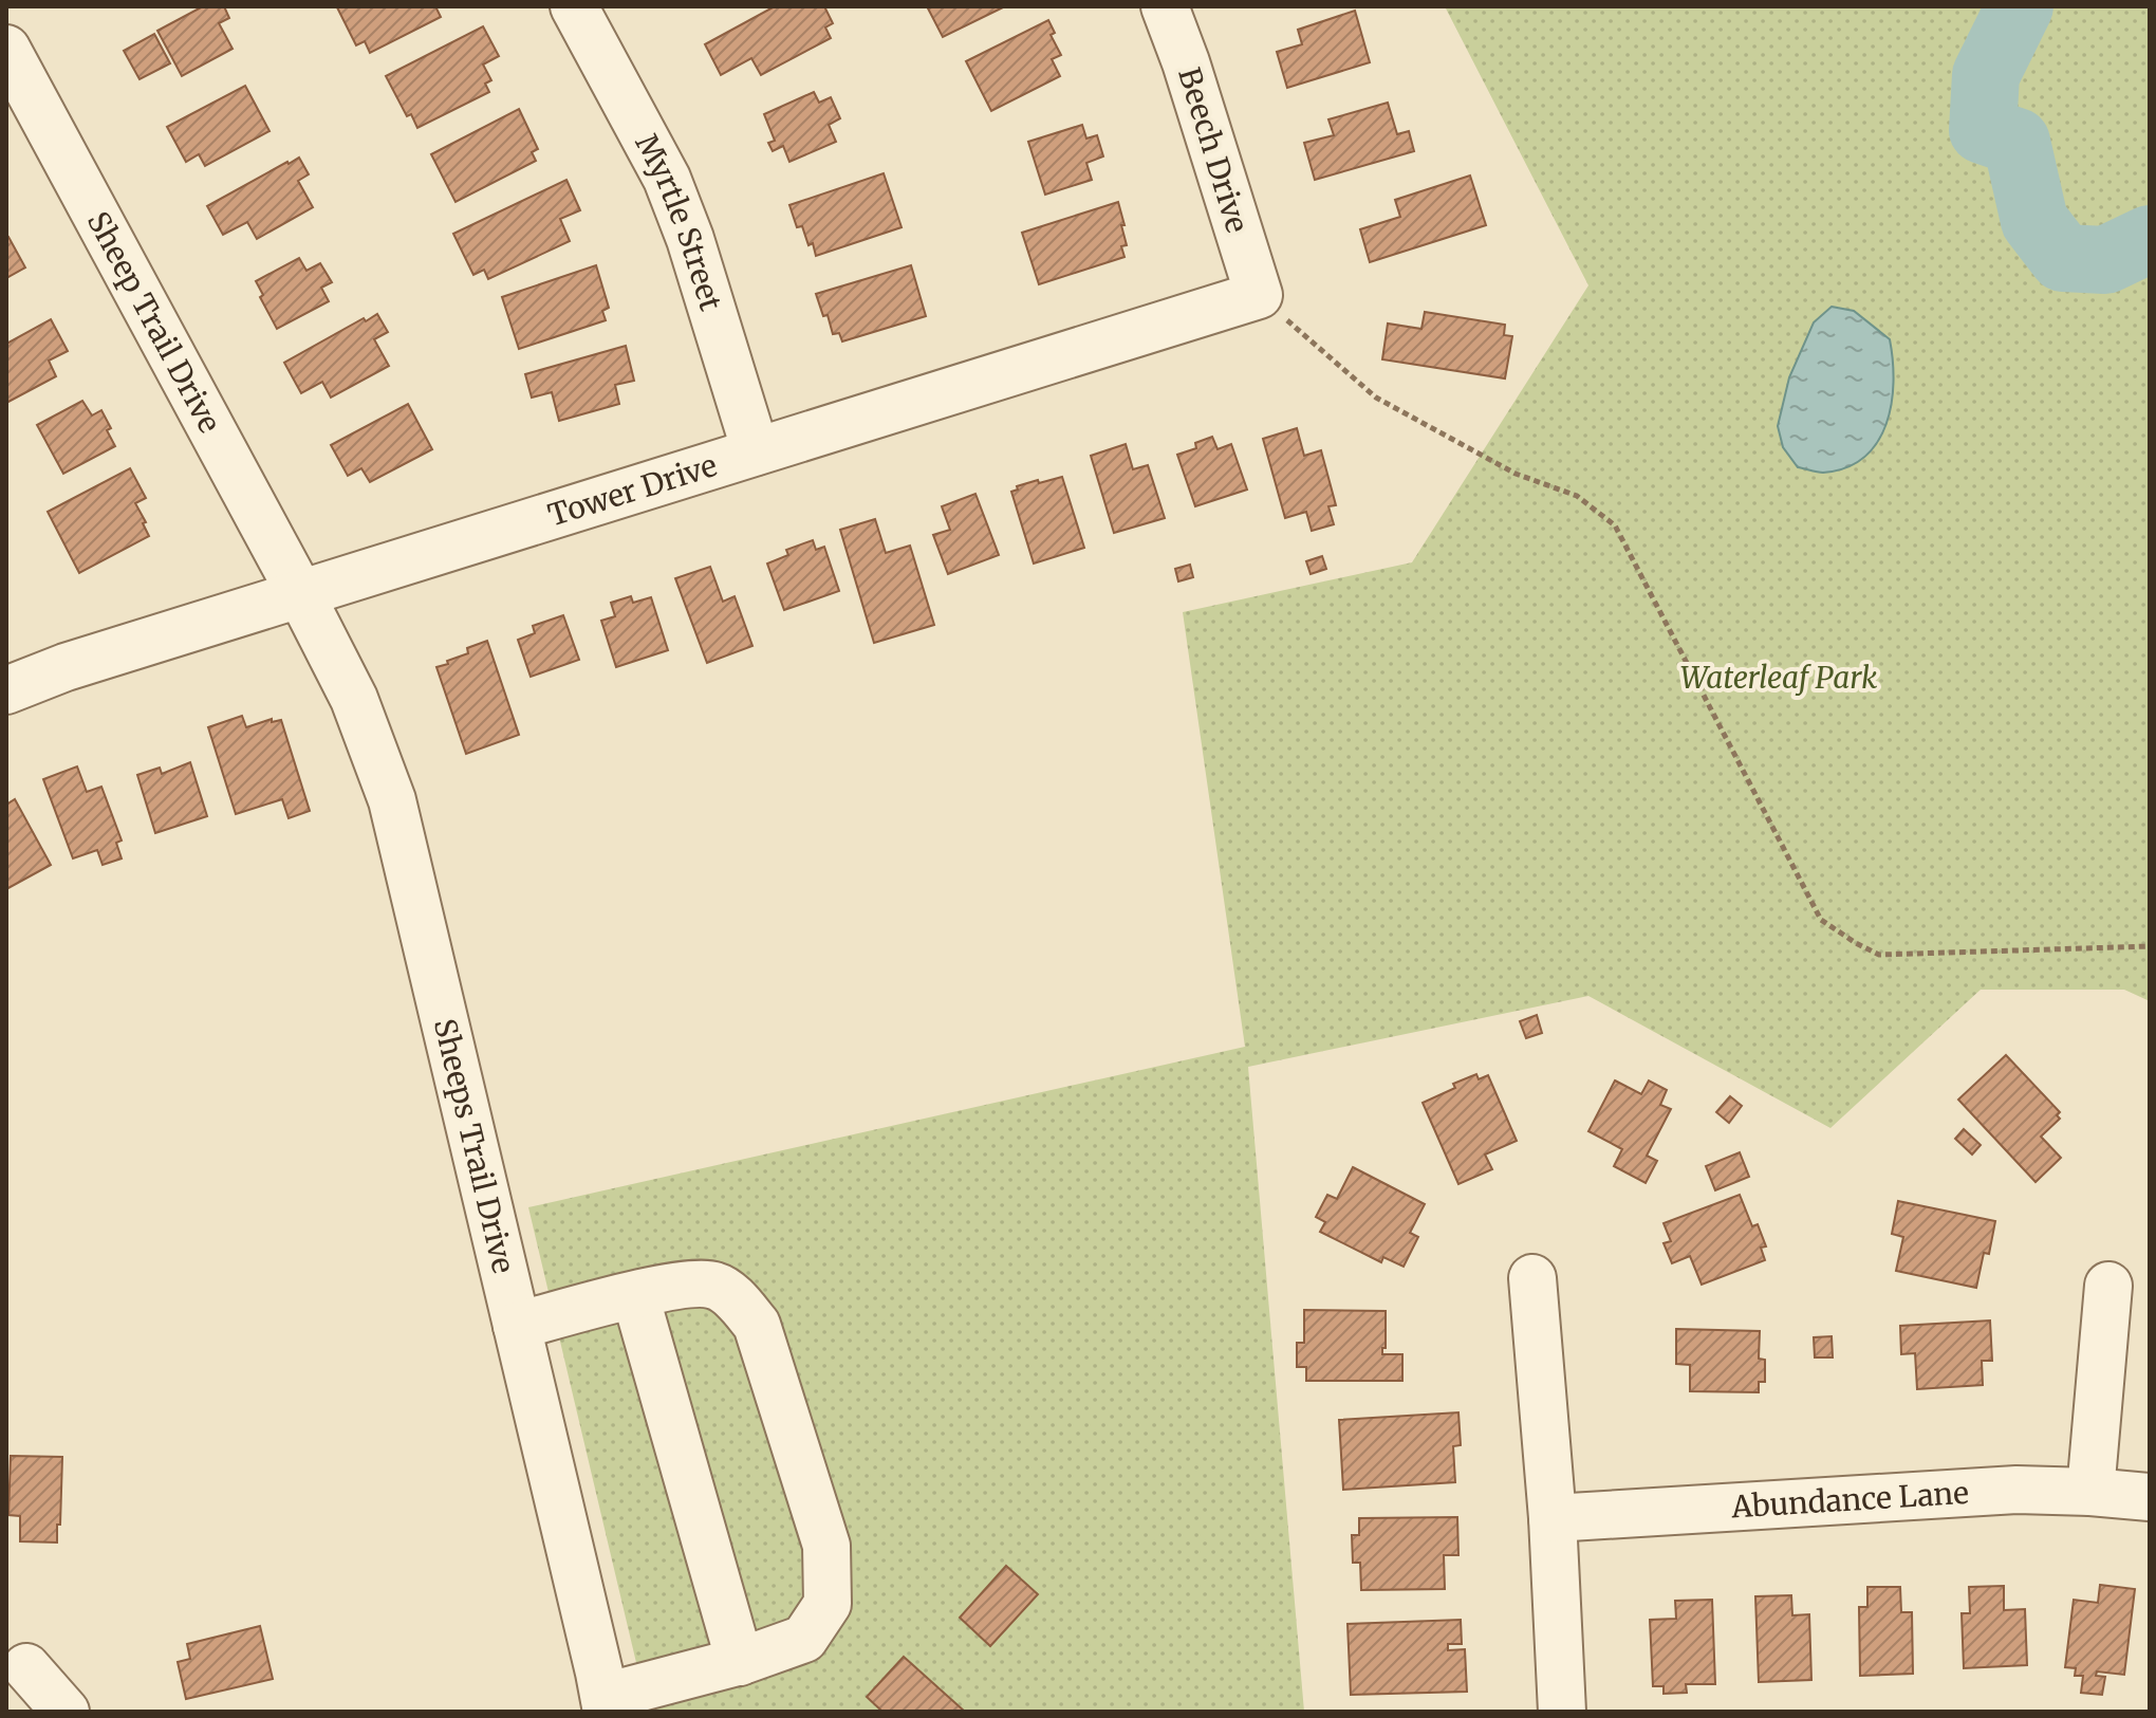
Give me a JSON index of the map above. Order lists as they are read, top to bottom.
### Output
{
  "streets": {
    "street": [
      "Beech Drive",
      "Myrtle Street",
      "Sheep Trail Drive",
      "Tower Drive",
      "Sheeps Trail Drive",
      "Abundance Lane"
    ]
  },
  "crossings": [
    ["Beech Drive", "Tower Drive"],
    ["Myrtle Street", "Tower Drive"],
    ["Sheep Trail Drive", "Tower Drive"],
    ["Sheep Trail Drive", "Sheeps Trail Drive"],
    ["Tower Drive", "Sheeps Trail Drive"]
  ],
  "parks": ["Waterleaf Park"]
}
